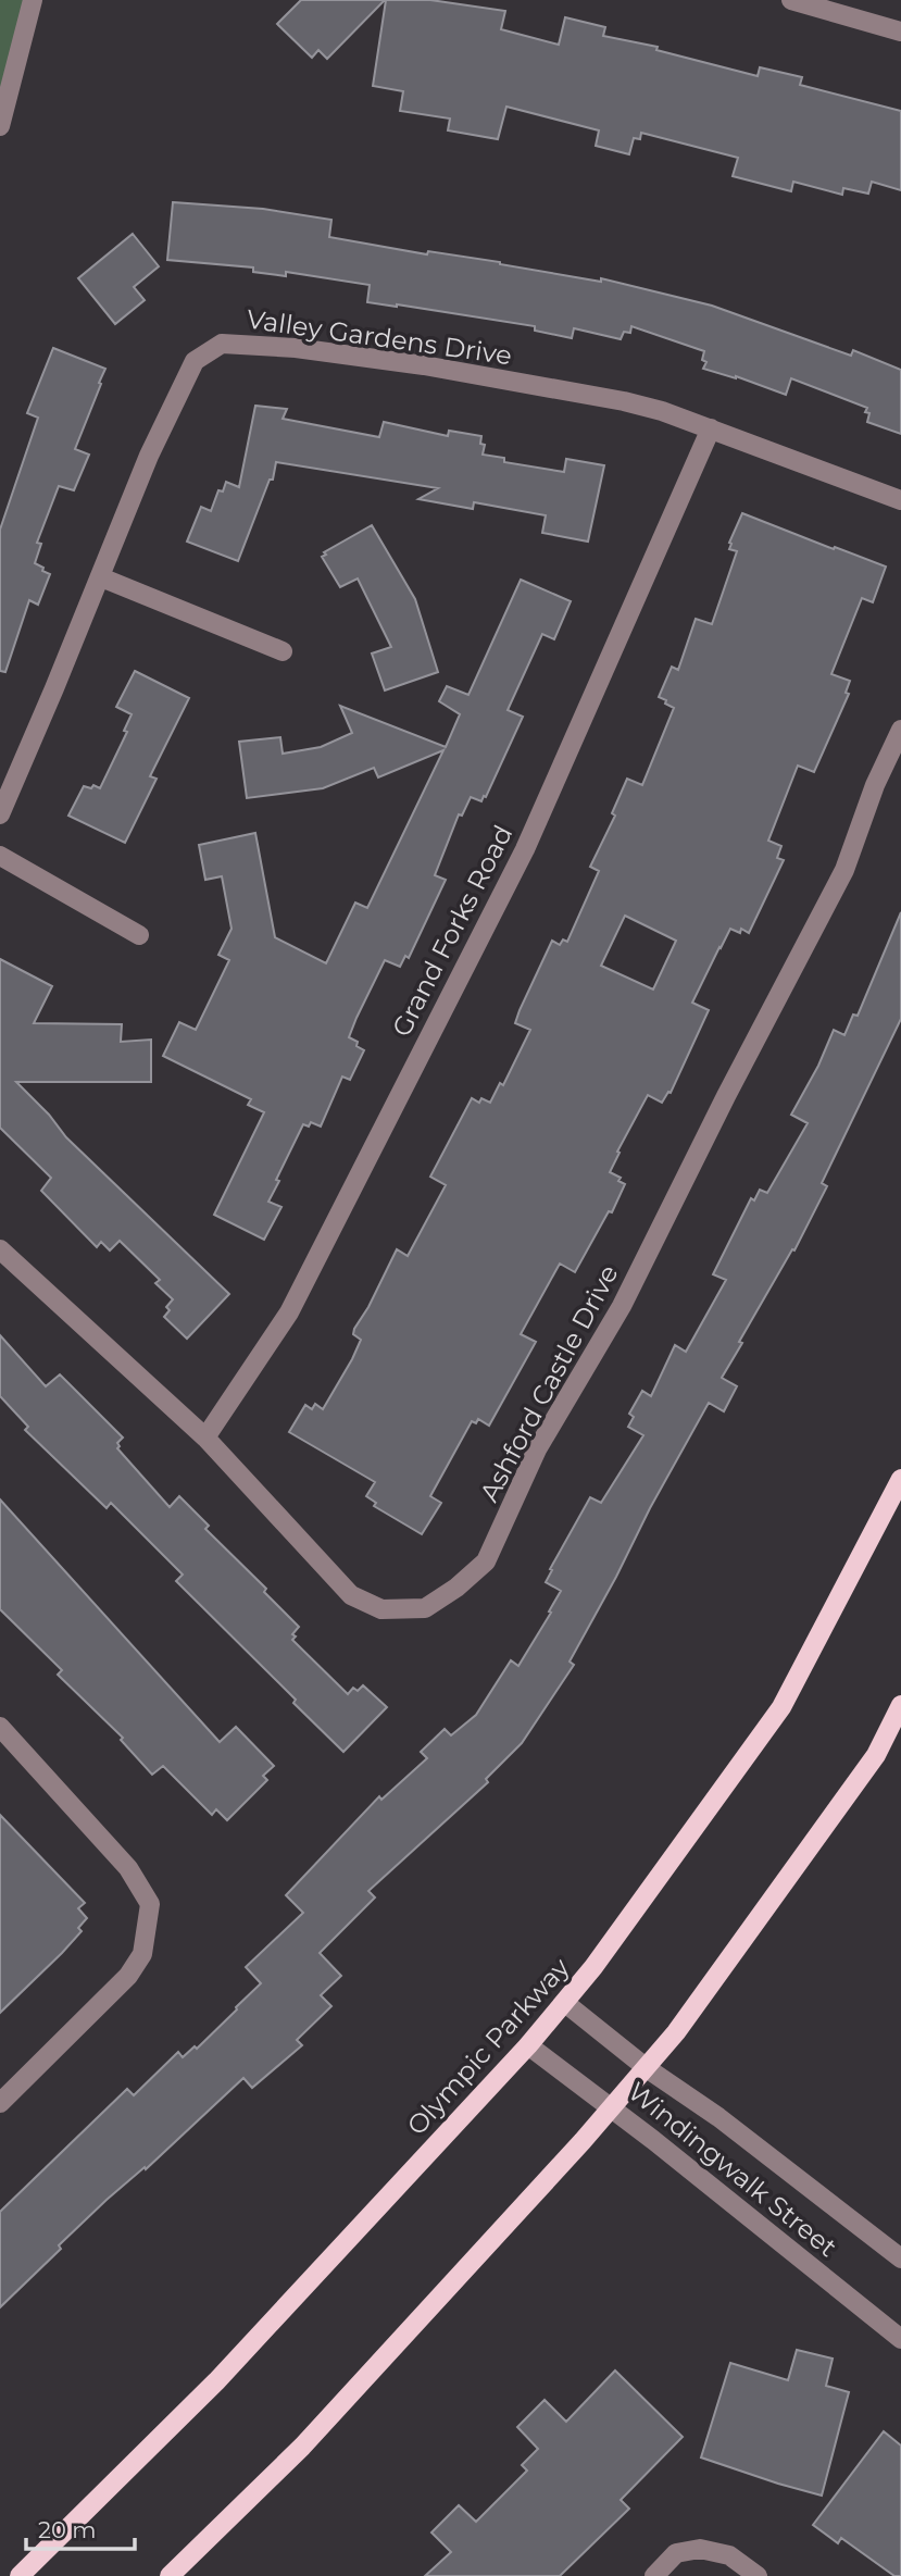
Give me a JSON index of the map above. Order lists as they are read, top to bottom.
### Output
{
  "streets": {
    "main road": ["Olympic Parkway"],
    "street": [
      "Valley Gardens Drive",
      "Grand Forks Road",
      "Ashford Castle Drive",
      "Windingwalk Street"
    ]
  },
  "crossings": [
    ["Valley Gardens Drive", "Grand Forks Road"],
    ["Grand Forks Road", "Ashford Castle Drive"],
    ["Olympic Parkway", "Windingwalk Street"]
  ],
  "scale_bar": "20 m"
}
